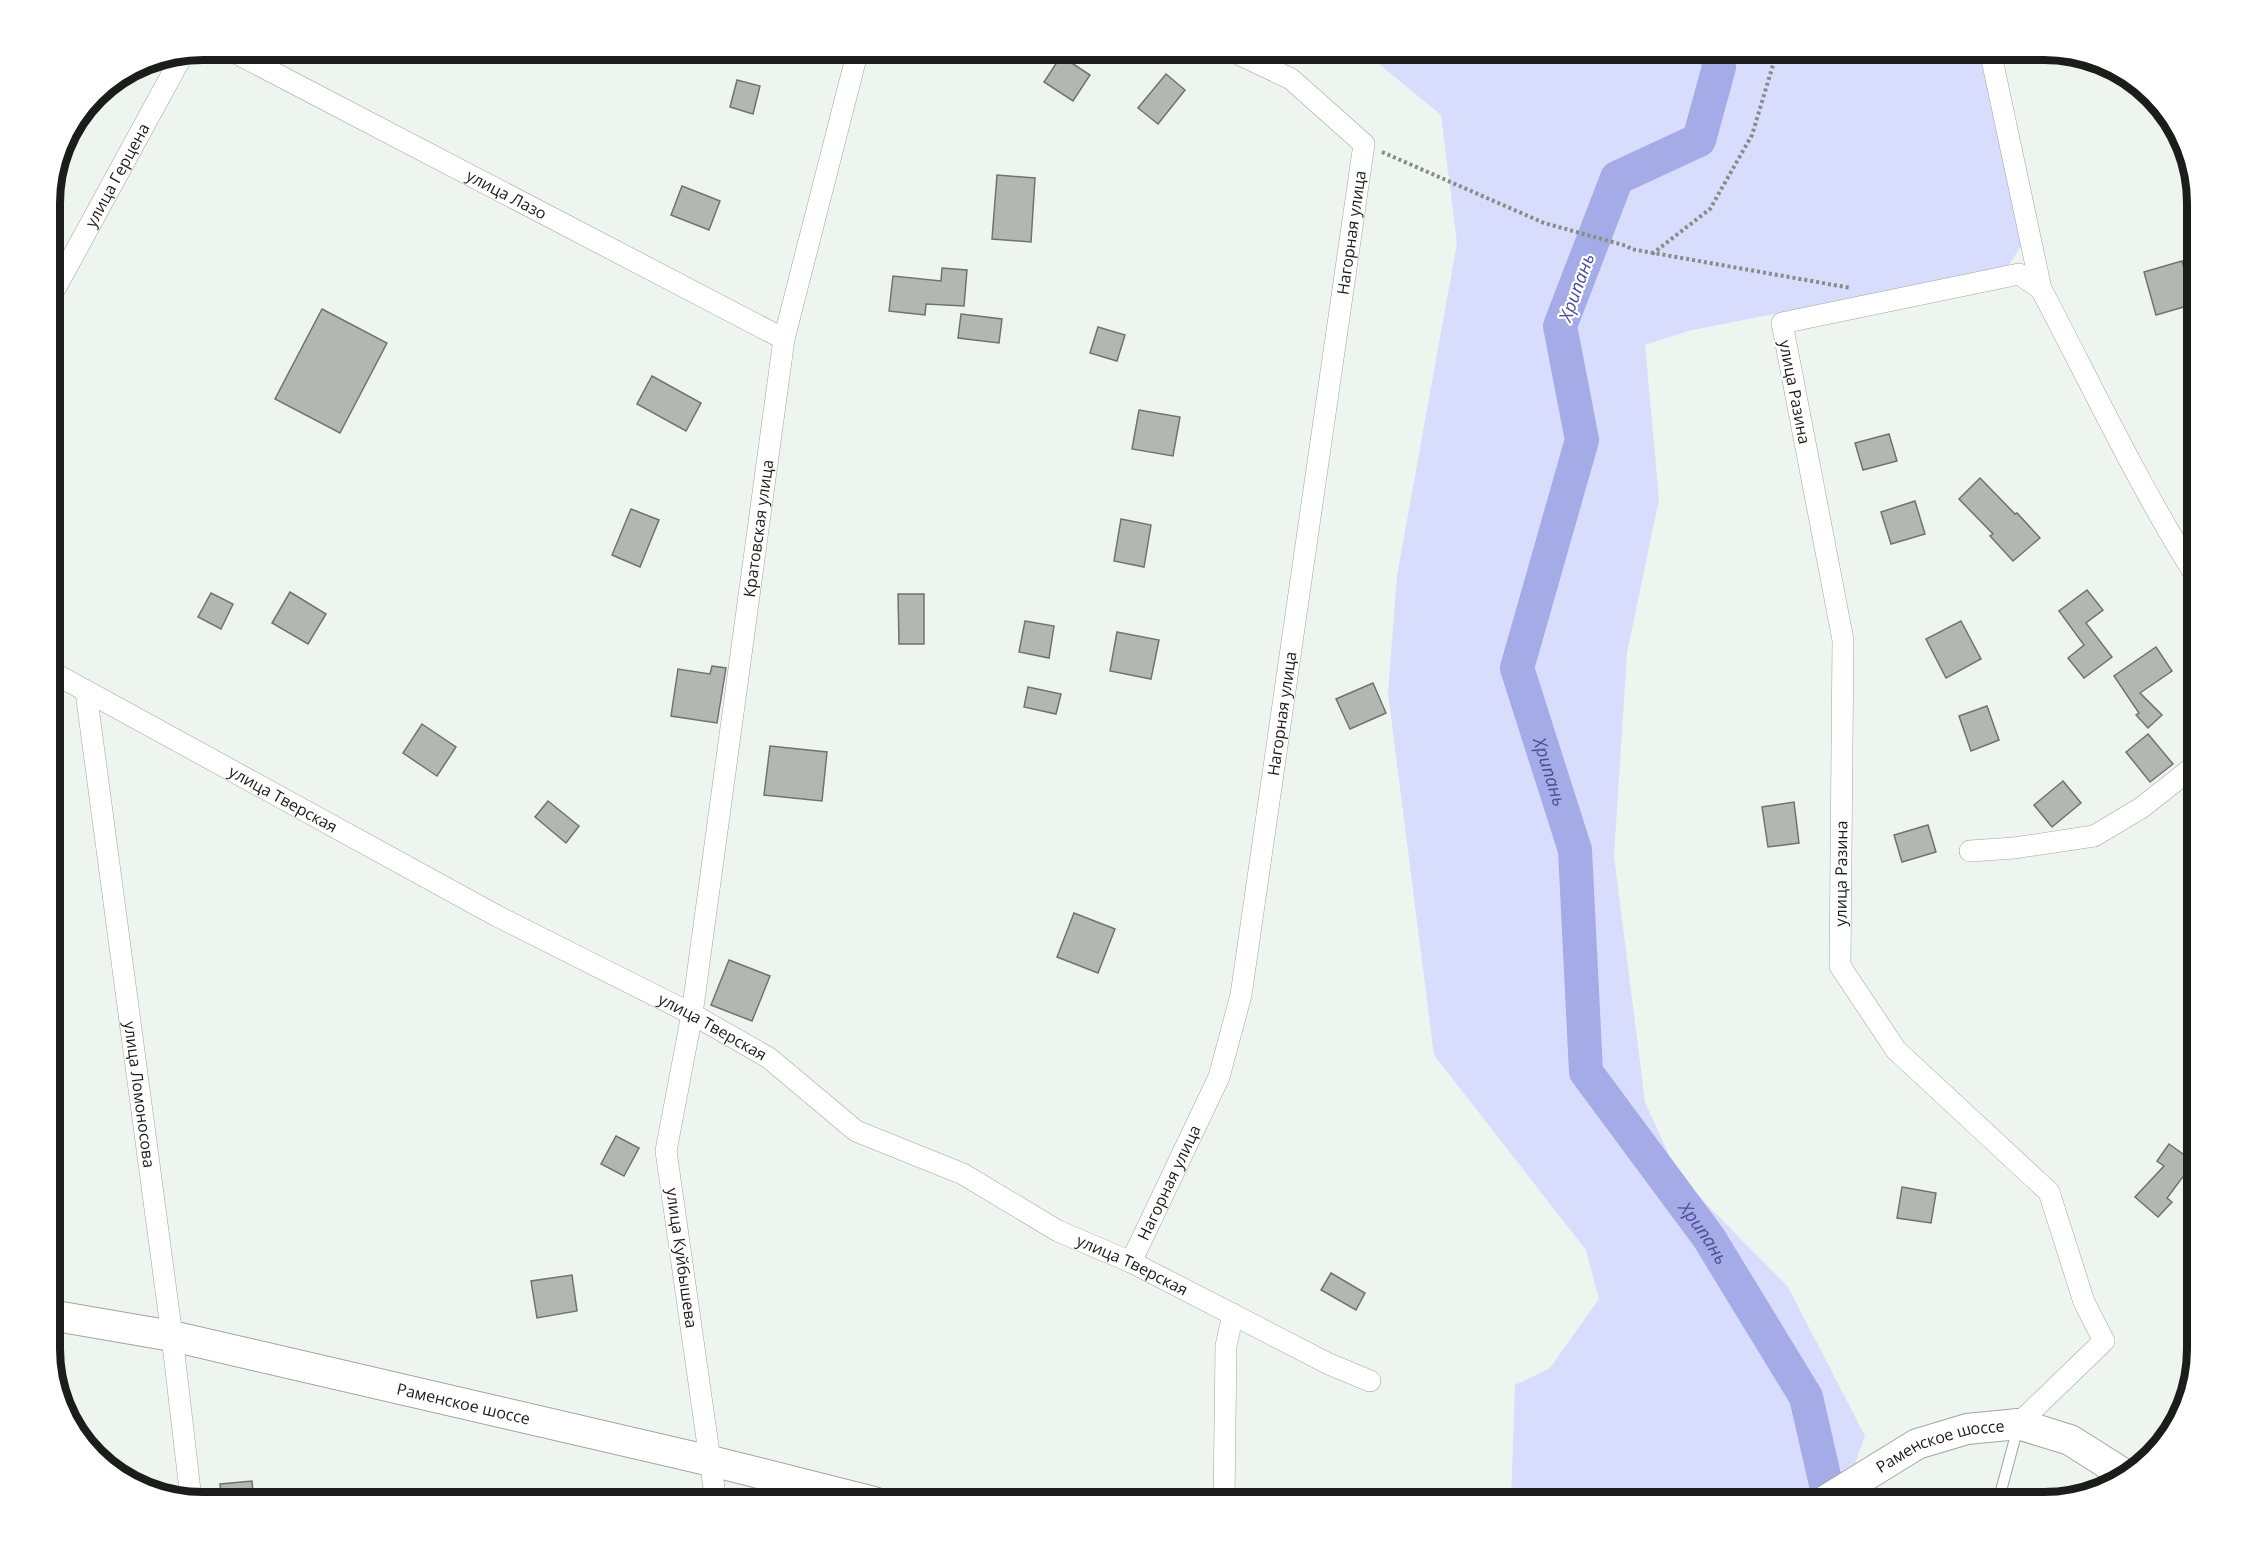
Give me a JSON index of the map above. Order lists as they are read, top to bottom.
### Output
{
  "streets": {
    "main road": ["Раменское шоссе"],
    "street": [
      "улица Герцена",
      "улица Лазо",
      "Нагорная улица",
      "улица Разина",
      "Кратовская улица",
      "улица Тверская",
      "улица Ломоносова",
      "улица Куйбышева"
    ]
  },
  "crossings": [
    ["улица Лазо", "Кратовская улица"],
    ["Нагорная улица", "улица Тверская"],
    ["улица Разина", "Раменское шоссе"],
    ["Кратовская улица", "улица Тверская"],
    ["Кратовская улица", "улица Куйбышева"],
    ["улица Тверская", "улица Ломоносова"],
    ["улица Тверская", "улица Куйбышева"],
    ["улица Ломоносова", "Раменское шоссе"],
    ["улица Куйбышева", "Раменское шоссе"]
  ],
  "water": ["Хрипань"]
}
